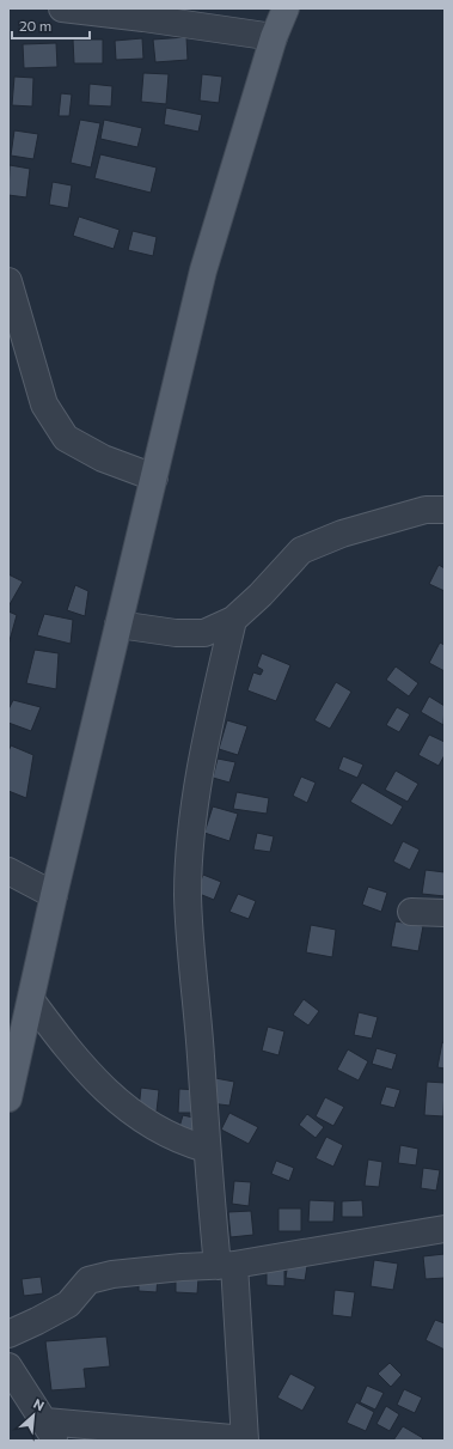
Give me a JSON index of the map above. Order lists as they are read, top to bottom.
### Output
{
  "scale_bar": "20 m",
  "north": "top right"
}
